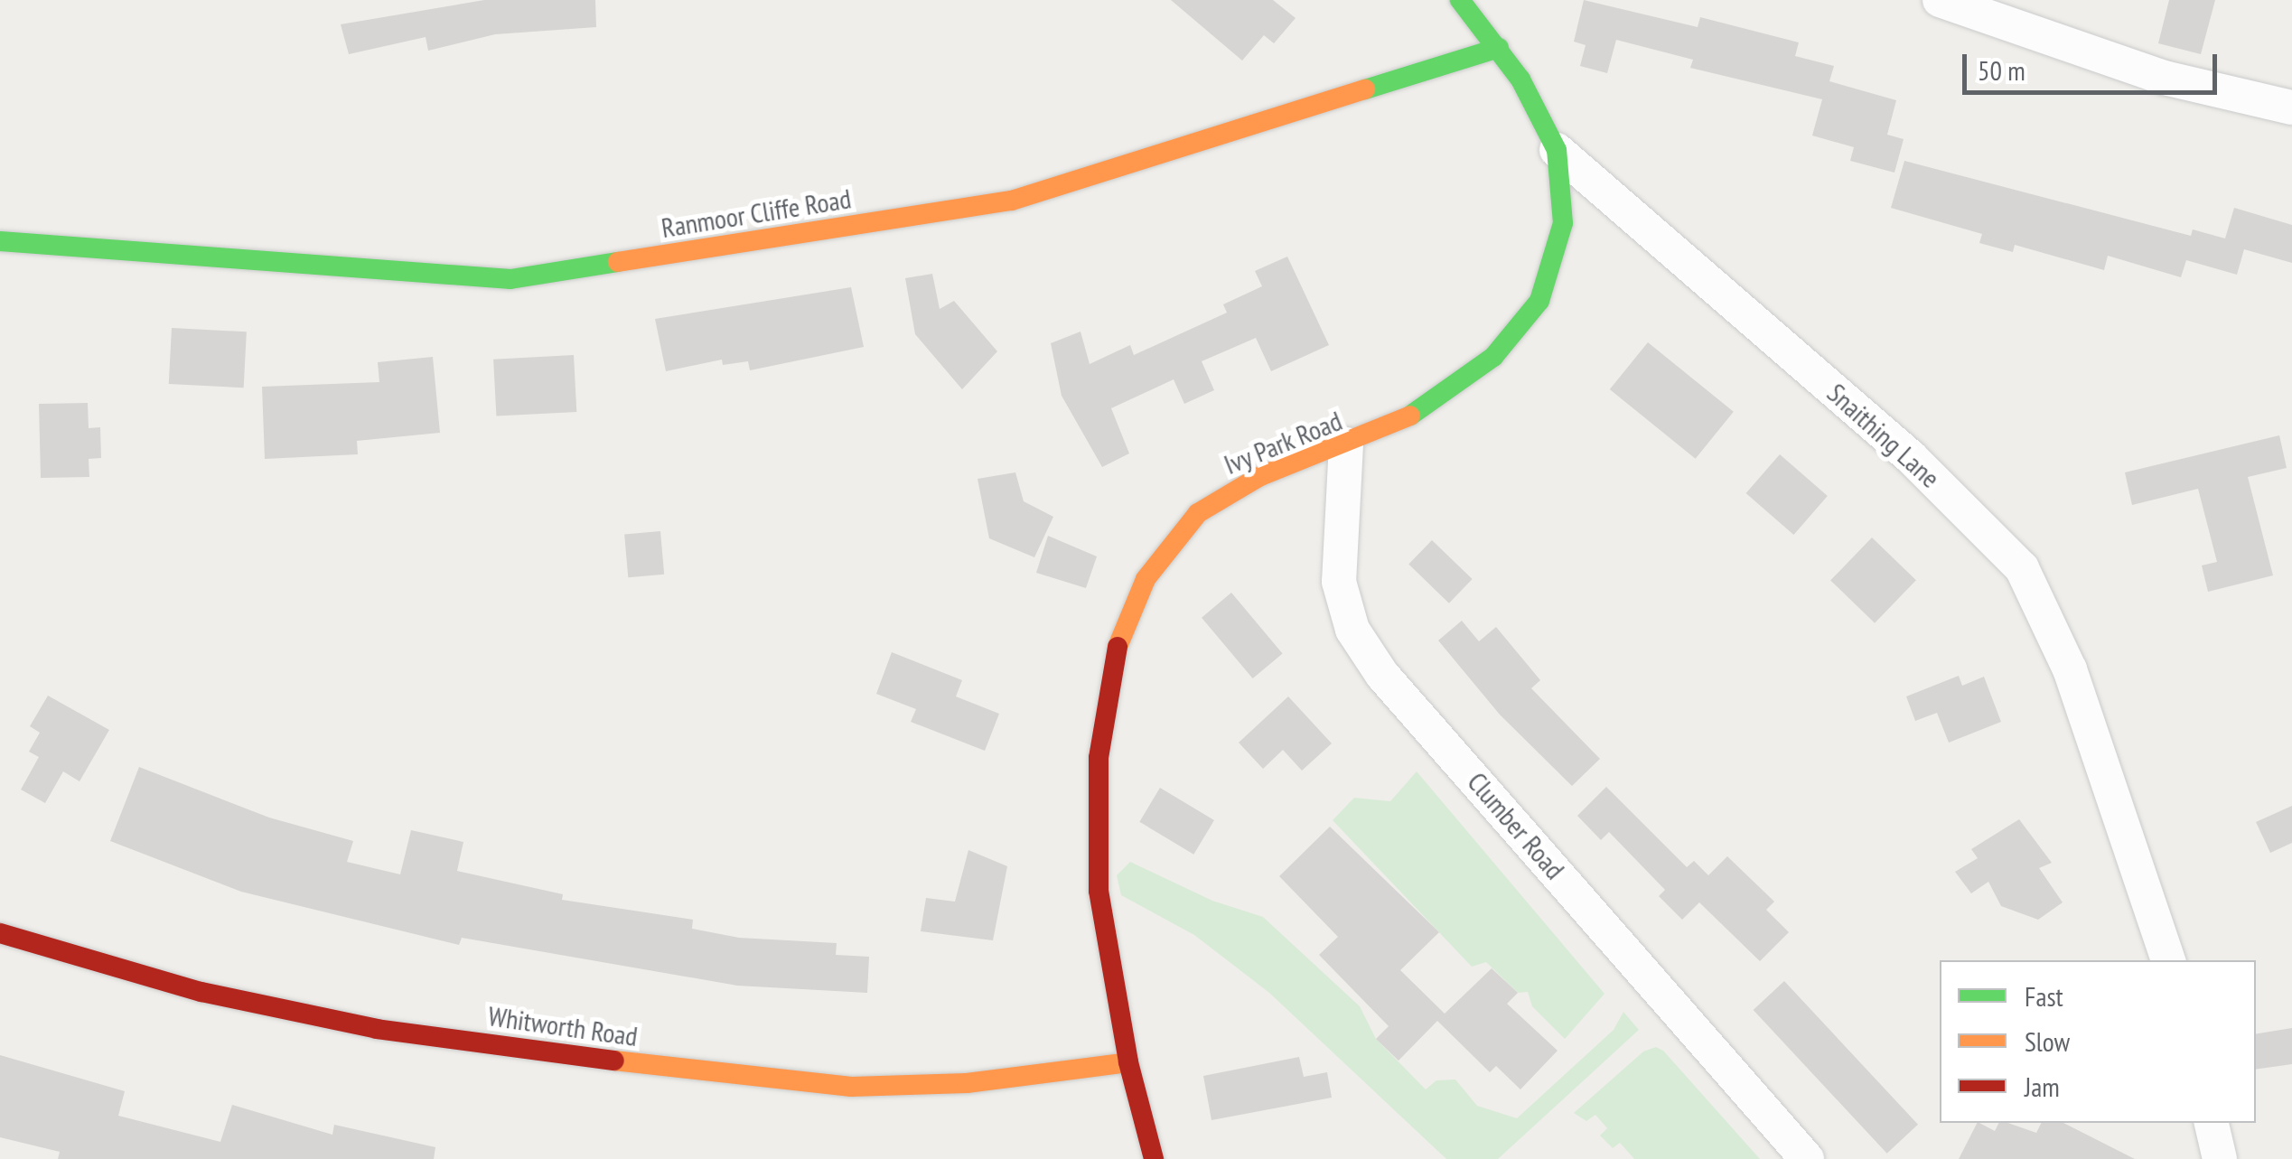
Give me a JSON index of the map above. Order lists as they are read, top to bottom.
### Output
{
  "streets": {
    "street": [
      "Ranmoor Cliffe Road",
      "Snaithing Lane",
      "Ivy Park Road",
      "Clumber Road",
      "Whitworth Road"
    ]
  },
  "crossings": [
    ["Ranmoor Cliffe Road", "Snaithing Lane"],
    ["Snaithing Lane", "Ivy Park Road"],
    ["Ivy Park Road", "Clumber Road"],
    ["Ivy Park Road", "Whitworth Road"]
  ],
  "legend": ["Fast", "Slow", "Jam"],
  "scale_bar": "50 m"
}
